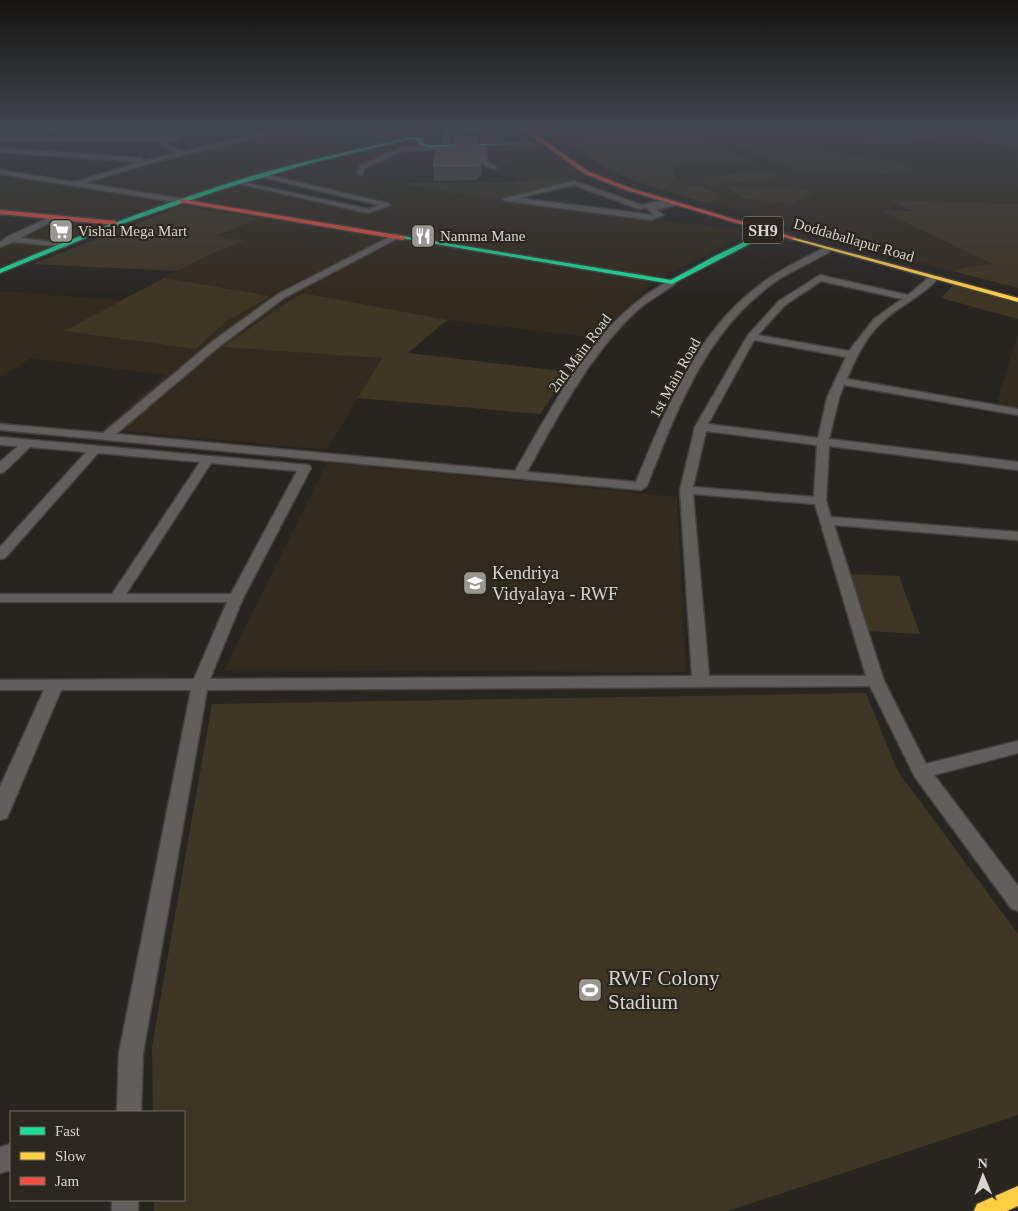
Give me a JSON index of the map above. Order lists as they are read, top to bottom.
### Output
{
  "streets": {
    "main road": ["SH9", "Doddaballapur Road", "2nd Main Road"],
    "street": ["1st Main Road"]
  },
  "crossings": [
    ["Doddaballapur Road", "2nd Main Road"],
    ["Doddaballapur Road", "1st Main Road"],
    ["2nd Main Road", "1st Main Road"]
  ],
  "places": {
    "supermarket": ["Vishal Mega Mart"],
    "restaurant": ["Namma Mane"],
    "school or university": ["Kendriya Vidyalaya - RWF"],
    "sports": ["RWF Colony Stadium"]
  },
  "legend": ["Fast", "Slow", "Jam"],
  "north": "top"
}
